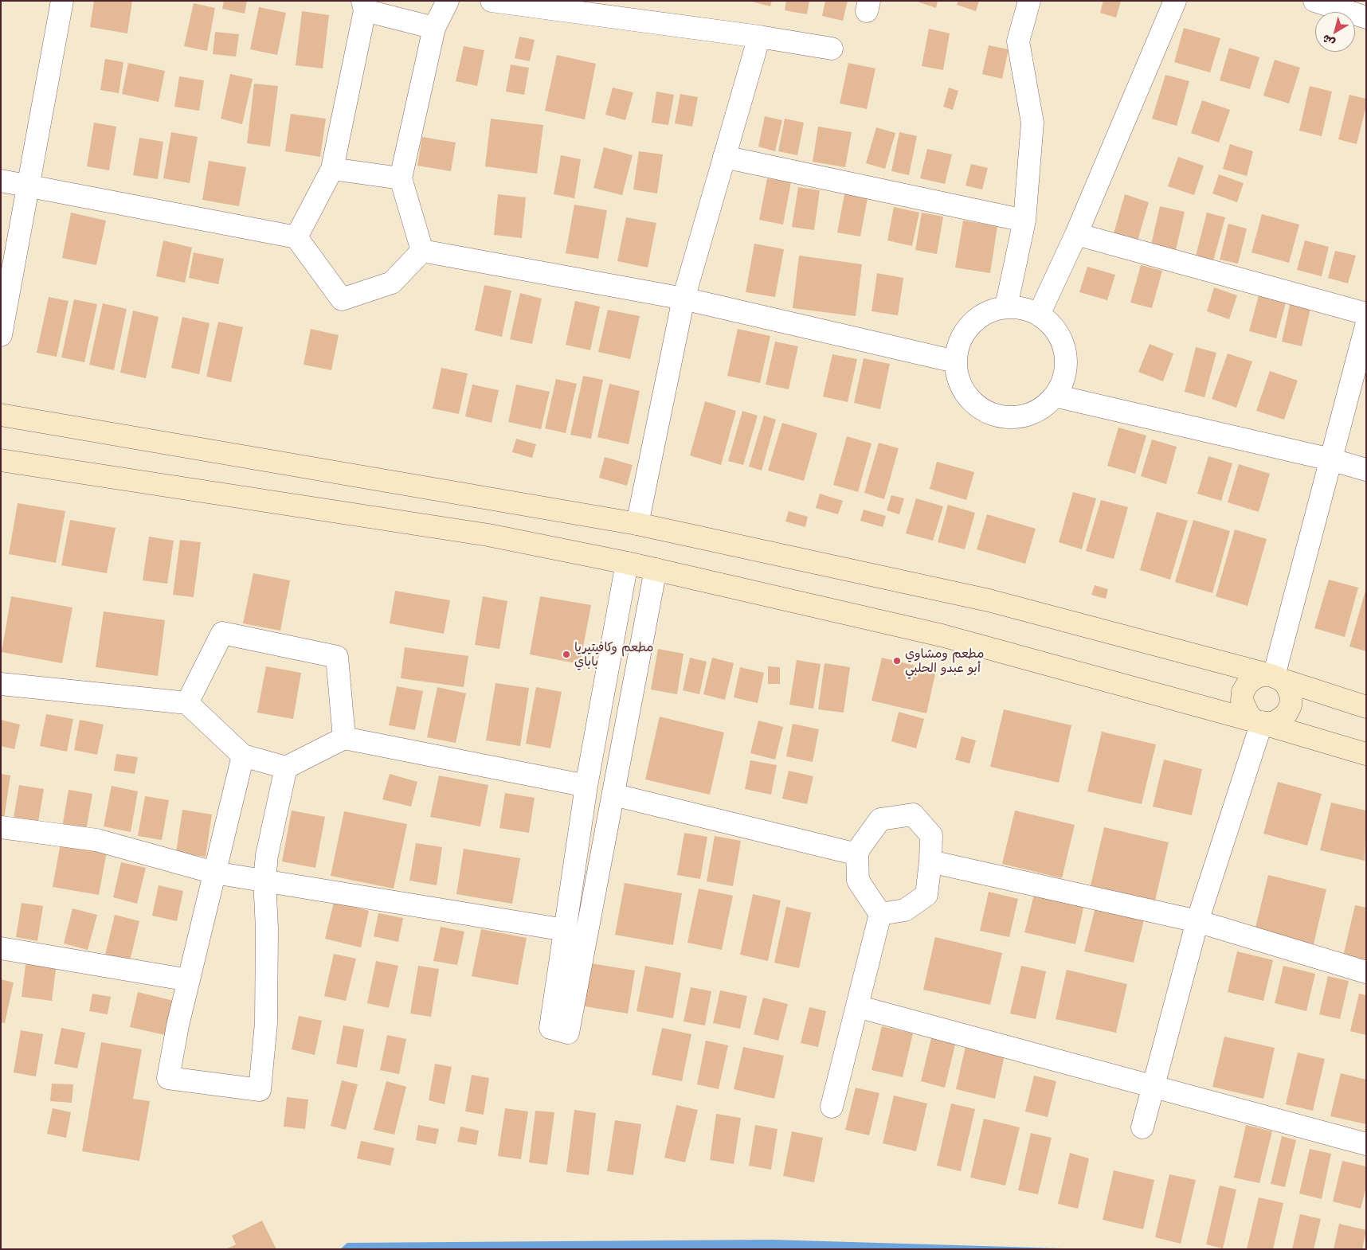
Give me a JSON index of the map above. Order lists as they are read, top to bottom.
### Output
{
  "places": ["مطعم وكافيتيريا باباي", "مطعم ومشاوي أبو عبدو الحلبي"],
  "north": "bottom left"
}
